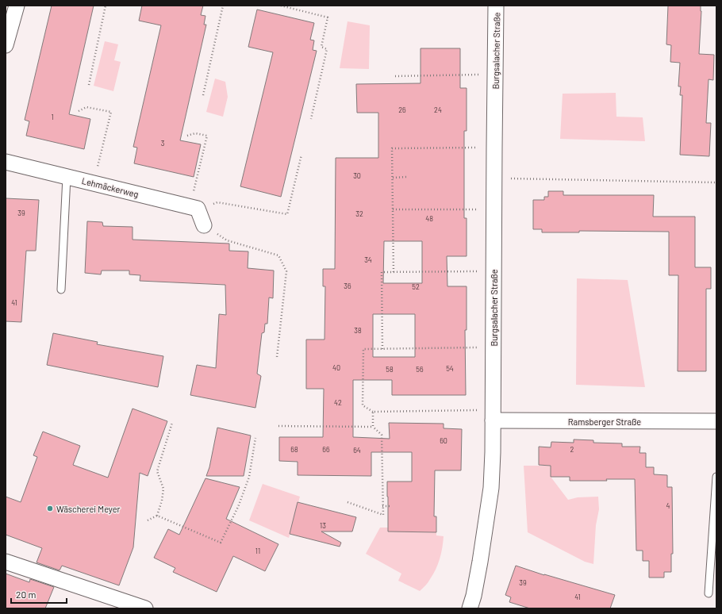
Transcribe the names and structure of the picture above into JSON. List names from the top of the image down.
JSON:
{
  "streets": {
    "street": ["Burgsalacher Straße", "Lehmäckerweg", "Ramsberger Straße"]
  },
  "crossings": [
    ["Burgsalacher Straße", "Ramsberger Straße"]
  ],
  "places": ["Wäscherei Meyer"],
  "house_numbers": [
    "26",
    "24",
    "1",
    "3",
    "30",
    "39",
    "32",
    "48",
    "34",
    "36",
    "52",
    "41",
    "38",
    "40",
    "54",
    "58",
    "56",
    "42",
    "60",
    "68",
    "66",
    "2",
    "64",
    "4",
    "13",
    "11",
    "39",
    "41"
  ],
  "scale_bar": "20 m"
}
